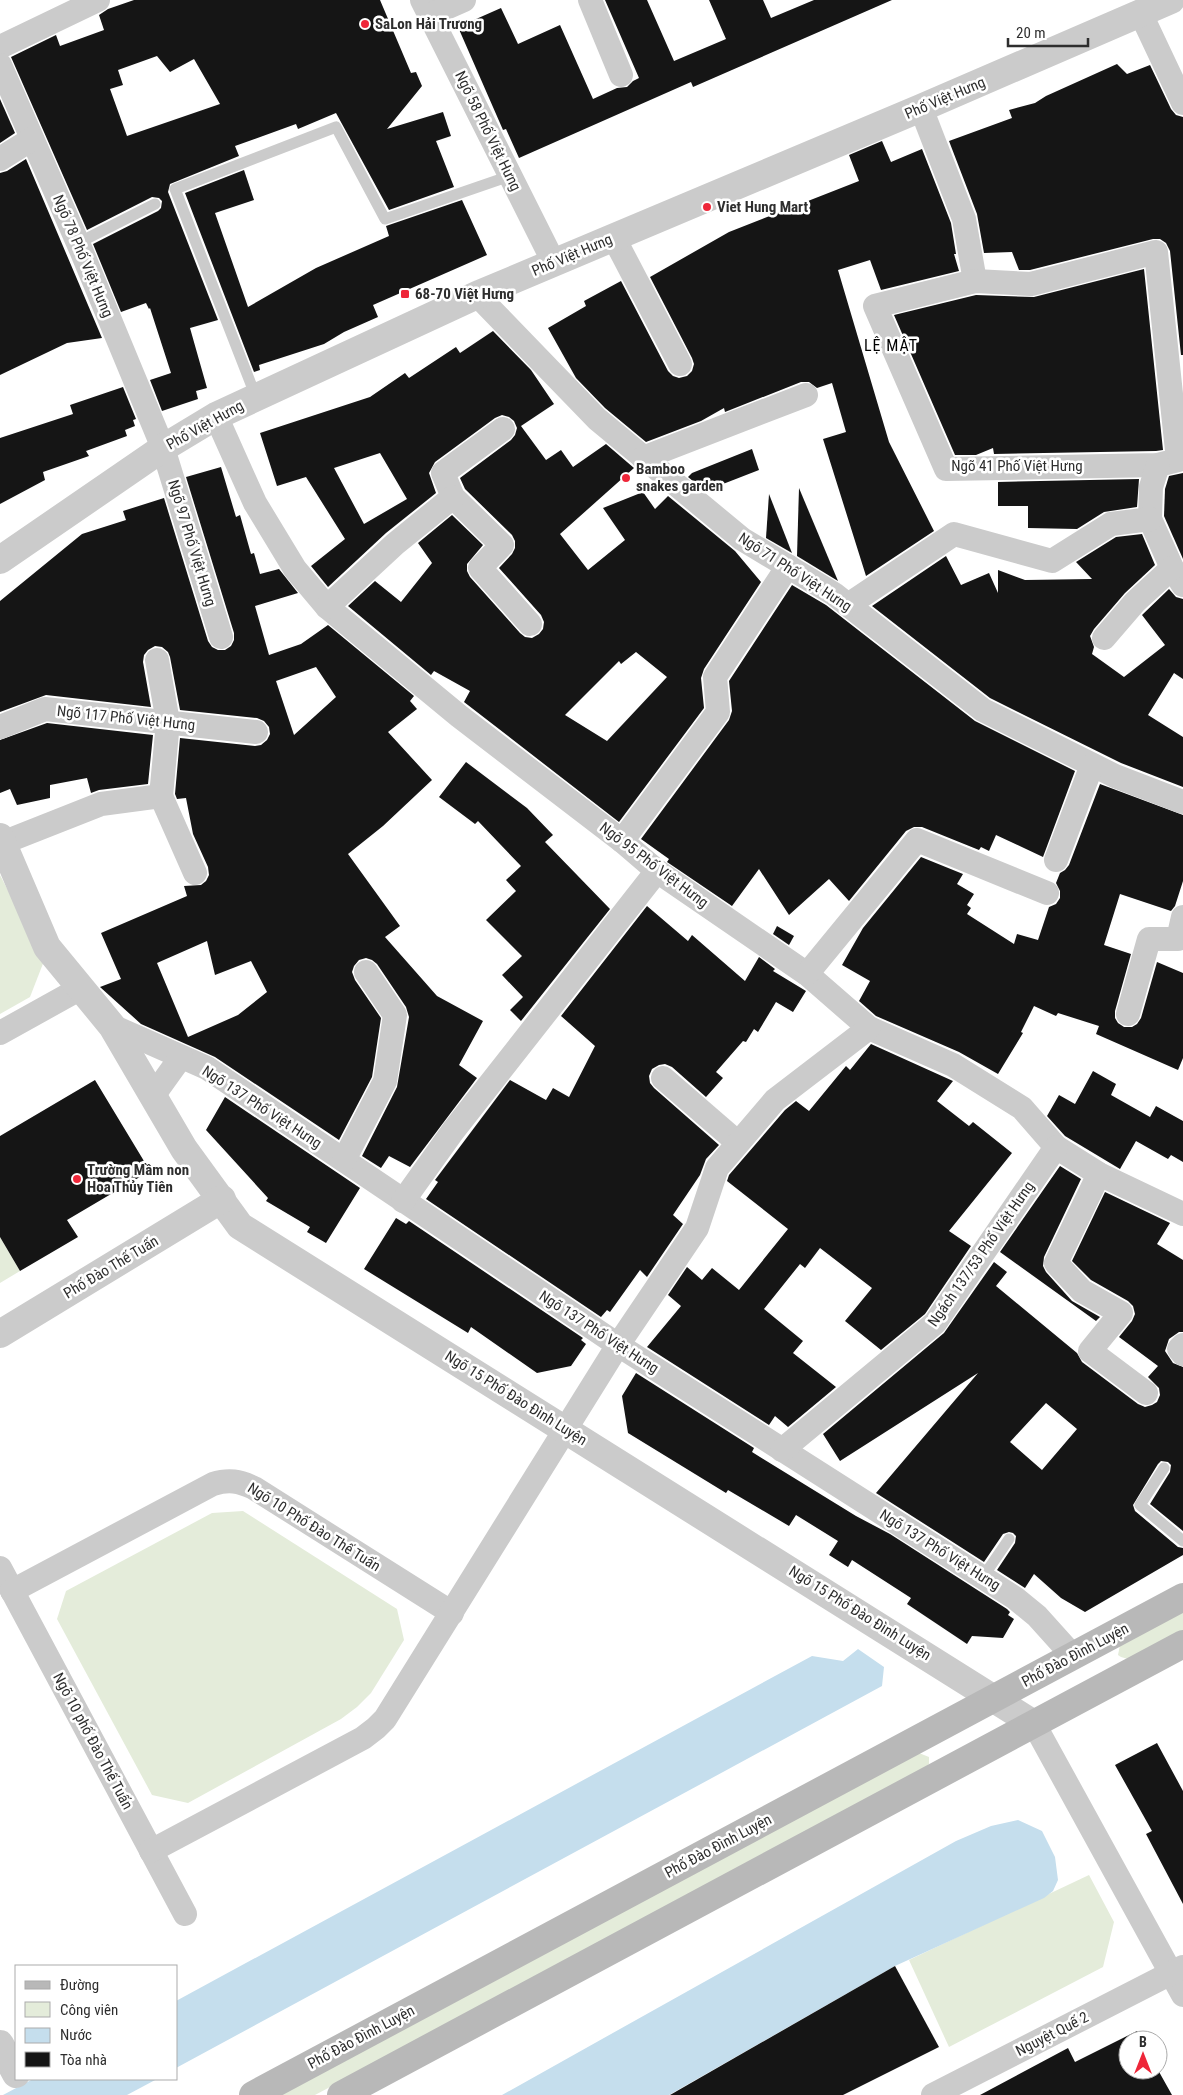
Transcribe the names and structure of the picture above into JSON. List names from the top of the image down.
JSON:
{
  "streets": {
    "main road": ["Phố Đào Đình Luyện"],
    "street": [
      "Phố Việt Hưng",
      "Ngõ 58 Phố Việt Hưng",
      "Ngõ 78 Phố Việt Hưng",
      "Ngõ 41 Phố Việt Hưng",
      "Ngõ 97 Phố Việt Hưng",
      "Ngõ 71 Phố Việt Hưng",
      "Ngõ 117 Phố Việt Hưng",
      "Ngõ 95 Phố Việt Hưng",
      "Ngõ 137 Phố Việt Hưng",
      "Ngách 137/53 Phố Việt Hưng",
      "Phố Đào Thế Tuấn",
      "Ngõ 15 Phố Đào Đình Luyện",
      "Ngõ 10 Phố Đào Thế Tuấn",
      "Ngõ 10 phố Đào Thế Tuấn",
      "Nguyệt Quế 2"
    ]
  },
  "crossings": [
    ["Phố Việt Hưng", "Ngõ 58 Phố Việt Hưng"],
    ["Phố Việt Hưng", "Ngõ 78 Phố Việt Hưng"],
    ["Phố Việt Hưng", "Ngõ 97 Phố Việt Hưng"],
    ["Phố Việt Hưng", "Ngõ 71 Phố Việt Hưng"],
    ["Phố Việt Hưng", "Ngõ 95 Phố Việt Hưng"],
    ["Ngõ 78 Phố Việt Hưng", "Ngõ 97 Phố Việt Hưng"],
    ["Ngõ 95 Phố Việt Hưng", "Ngách 137/53 Phố Việt Hưng"],
    ["Ngõ 137 Phố Việt Hưng", "Ngách 137/53 Phố Việt Hưng"],
    ["Ngõ 137 Phố Việt Hưng", "Ngõ 15 Phố Đào Đình Luyện"],
    ["Ngõ 137 Phố Việt Hưng", "Phố Đào Đình Luyện"],
    ["Phố Đào Thế Tuấn", "Ngõ 15 Phố Đào Đình Luyện"],
    ["Ngõ 15 Phố Đào Đình Luyện", "Phố Đào Đình Luyện"],
    ["Ngõ 10 Phố Đào Thế Tuấn", "Ngõ 10 phố Đào Thế Tuấn"]
  ],
  "districts": ["LỆ MẬT"],
  "places": {
    "other": [
      "SaLon Hải Trương",
      "Viet Hung Mart",
      "Bamboo snakes garden",
      "Trường Mầm non Hoa Thủy Tiên"
    ],
    "transit": ["68-70 Việt Hưng"]
  },
  "legend": [
    "Đường",
    "Công viên",
    "Nước",
    "Tòa nhà"
  ],
  "scale_bar": "20 m",
  "north": "top"
}
